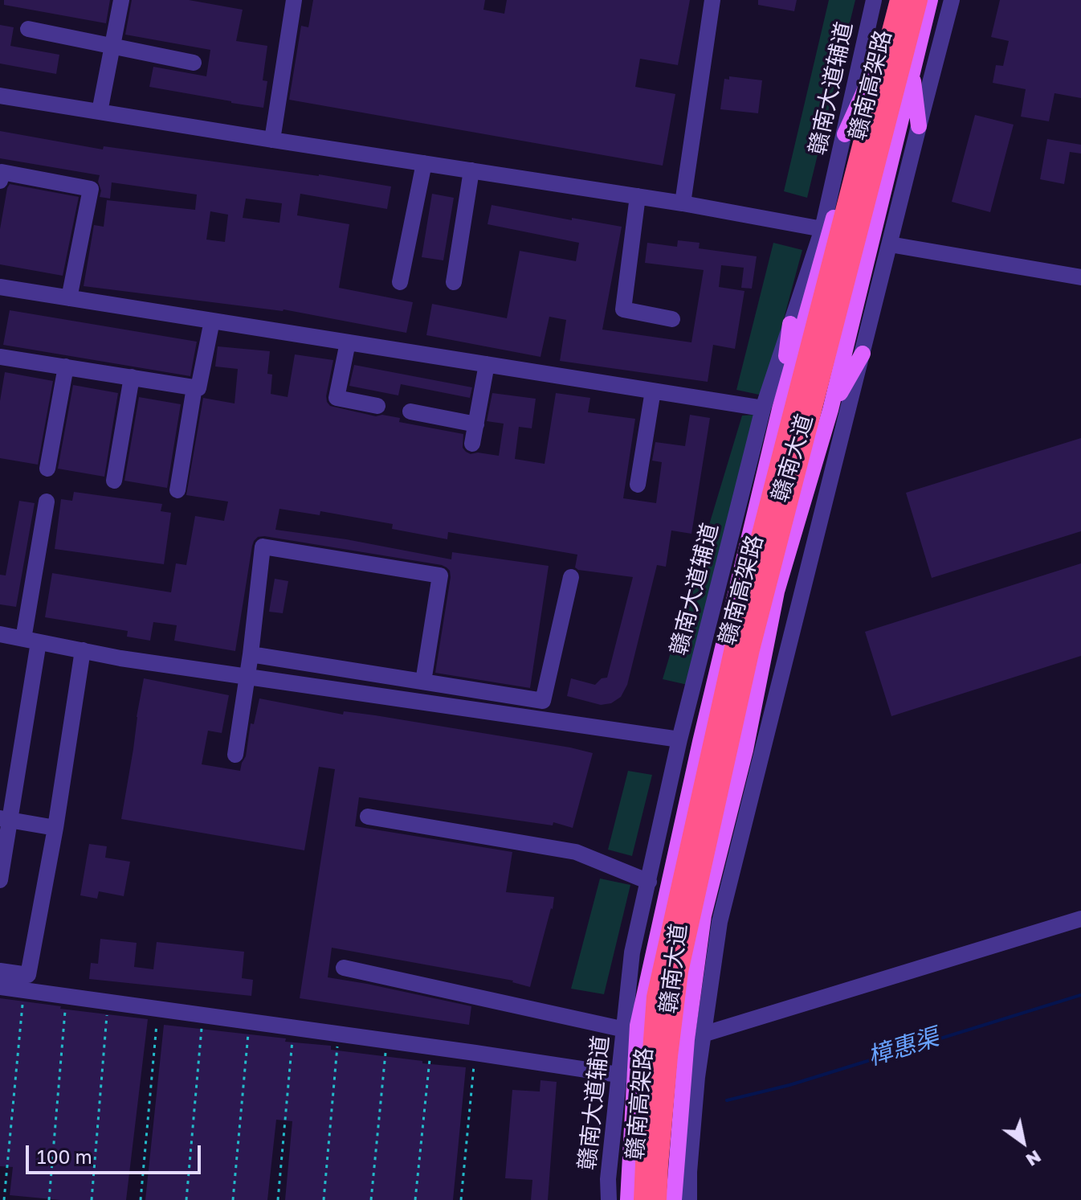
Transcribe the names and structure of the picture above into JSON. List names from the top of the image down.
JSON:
{
  "streets": {
    "highway": ["赣南高架路"],
    "main road": ["赣南大道"],
    "street": ["赣南大道辅道"]
  },
  "crossings": [
    ["赣南大道辅道", "赣南大道"]
  ],
  "water": ["樟惠渠"],
  "scale_bar": "100 m",
  "north": "bottom right"
}
